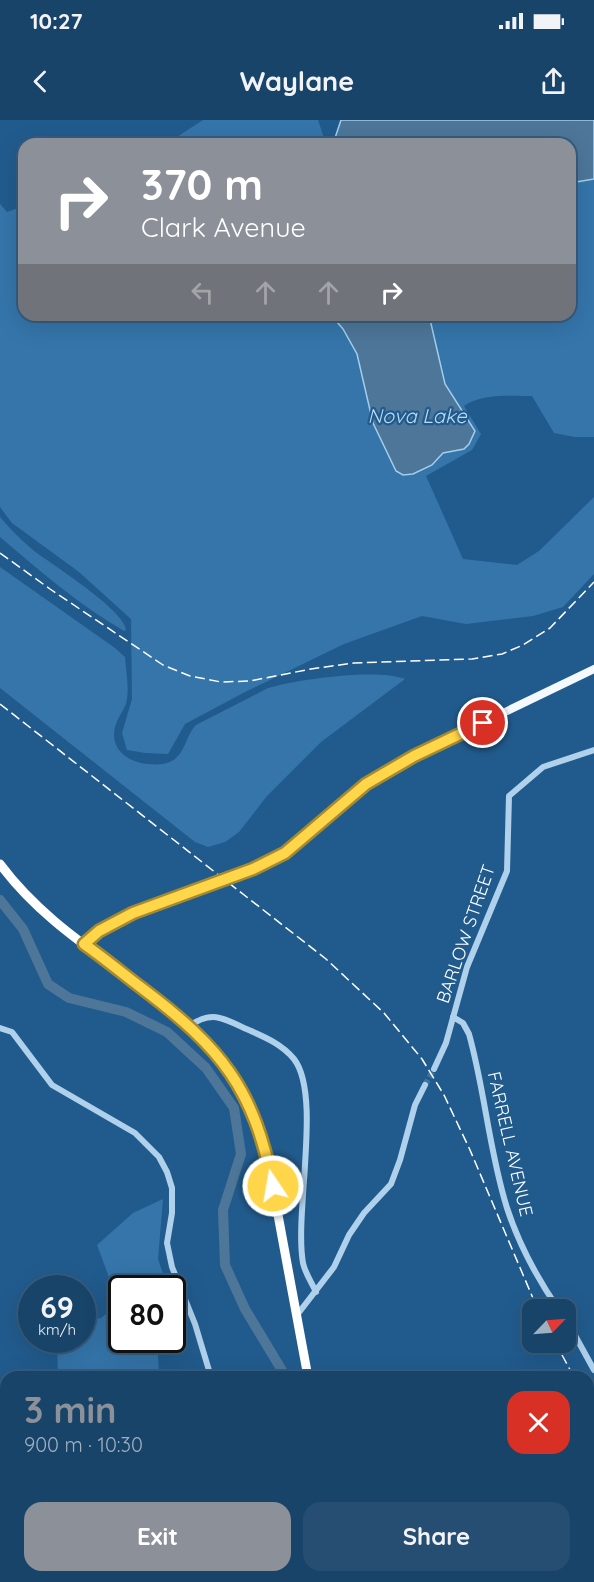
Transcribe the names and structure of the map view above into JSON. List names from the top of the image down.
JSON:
{
  "streets": {
    "street": ["BARLOW STREET", "FARRELL AVENUE"]
  },
  "crossings": [
    ["BARLOW STREET", "FARRELL AVENUE"]
  ],
  "water": ["Nova Lake"],
  "north": "top right",
  "page": {
    "status": "10:27",
    "header": "Waylane",
    "turn": ["370 m", "Clark Avenue"],
    "speed": "69 km/h",
    "limit": "80",
    "heading": ["3 min", "900 m · 10:30"],
    "buttons": ["Exit", "Share"]
  }
}
